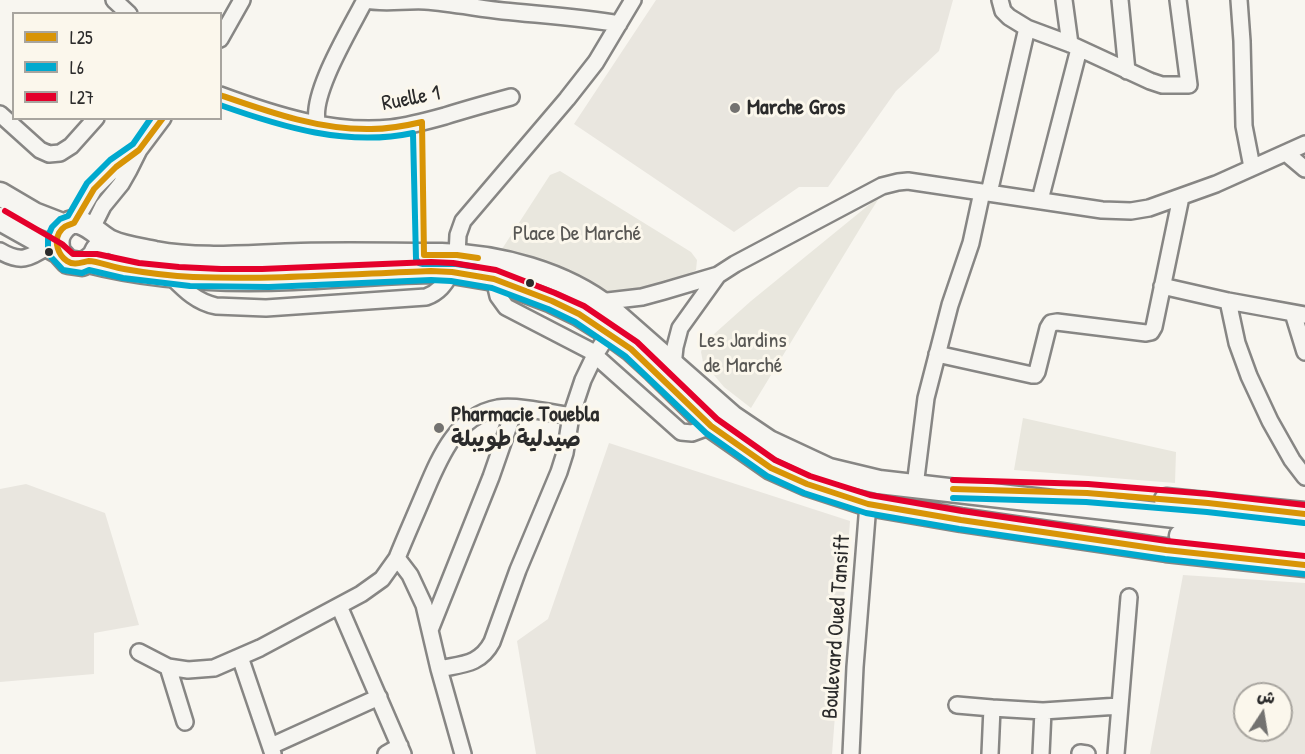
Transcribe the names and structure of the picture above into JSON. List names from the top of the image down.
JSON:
{
  "streets": {
    "street": ["Ruelle 1", "Boulevard Oued Tansift"]
  },
  "parks": ["Place De Marché", "Les Jardins de Marché"],
  "places": ["Marche Gros", "Pharmacie Touebla صيدلية طويبلة"],
  "lines": ["transit line L25", "transit line L6", "transit line L27"],
  "legend": ["L25", "L6", "L27"],
  "north": "top"
}
